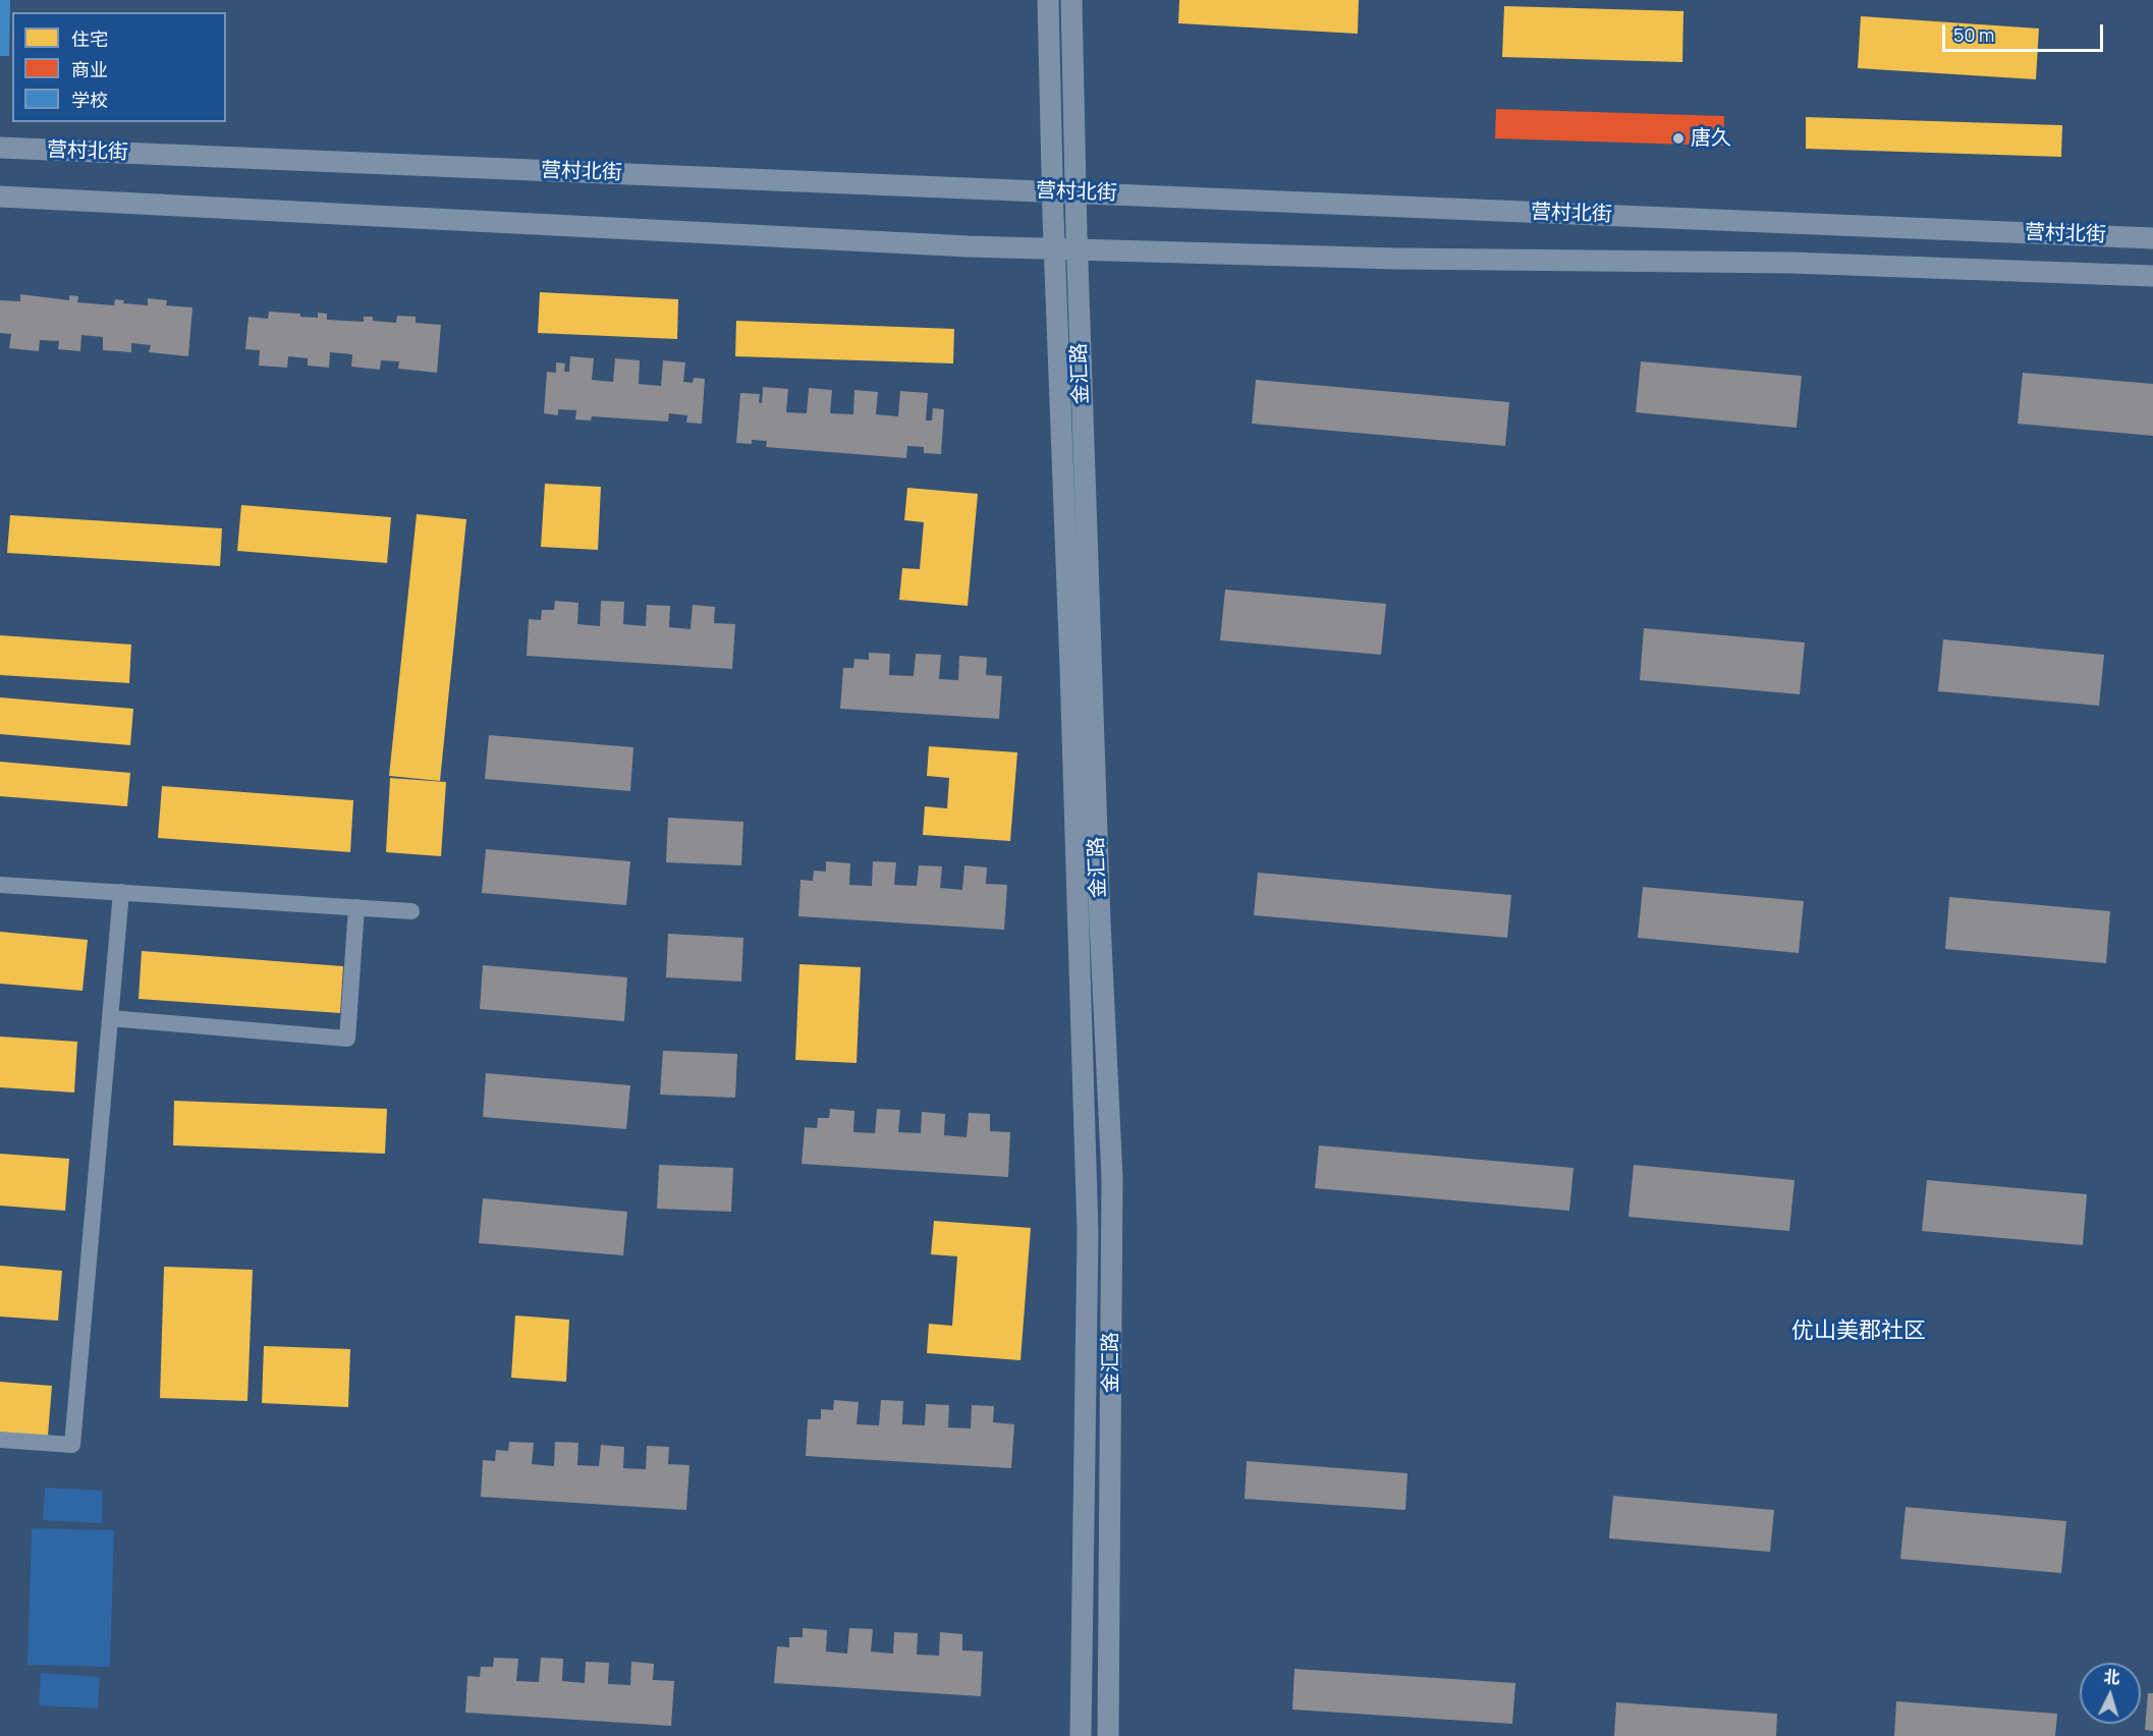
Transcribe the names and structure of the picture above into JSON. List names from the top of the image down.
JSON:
{
  "streets": {
    "street": ["营村北街", "金汇路"]
  },
  "crossings": [
    ["营村北街", "金汇路"]
  ],
  "districts": ["优山美郡社区"],
  "places": ["唐久"],
  "legend": ["住宅", "商业", "学校"],
  "scale_bar": "50 m",
  "north": "top"
}
